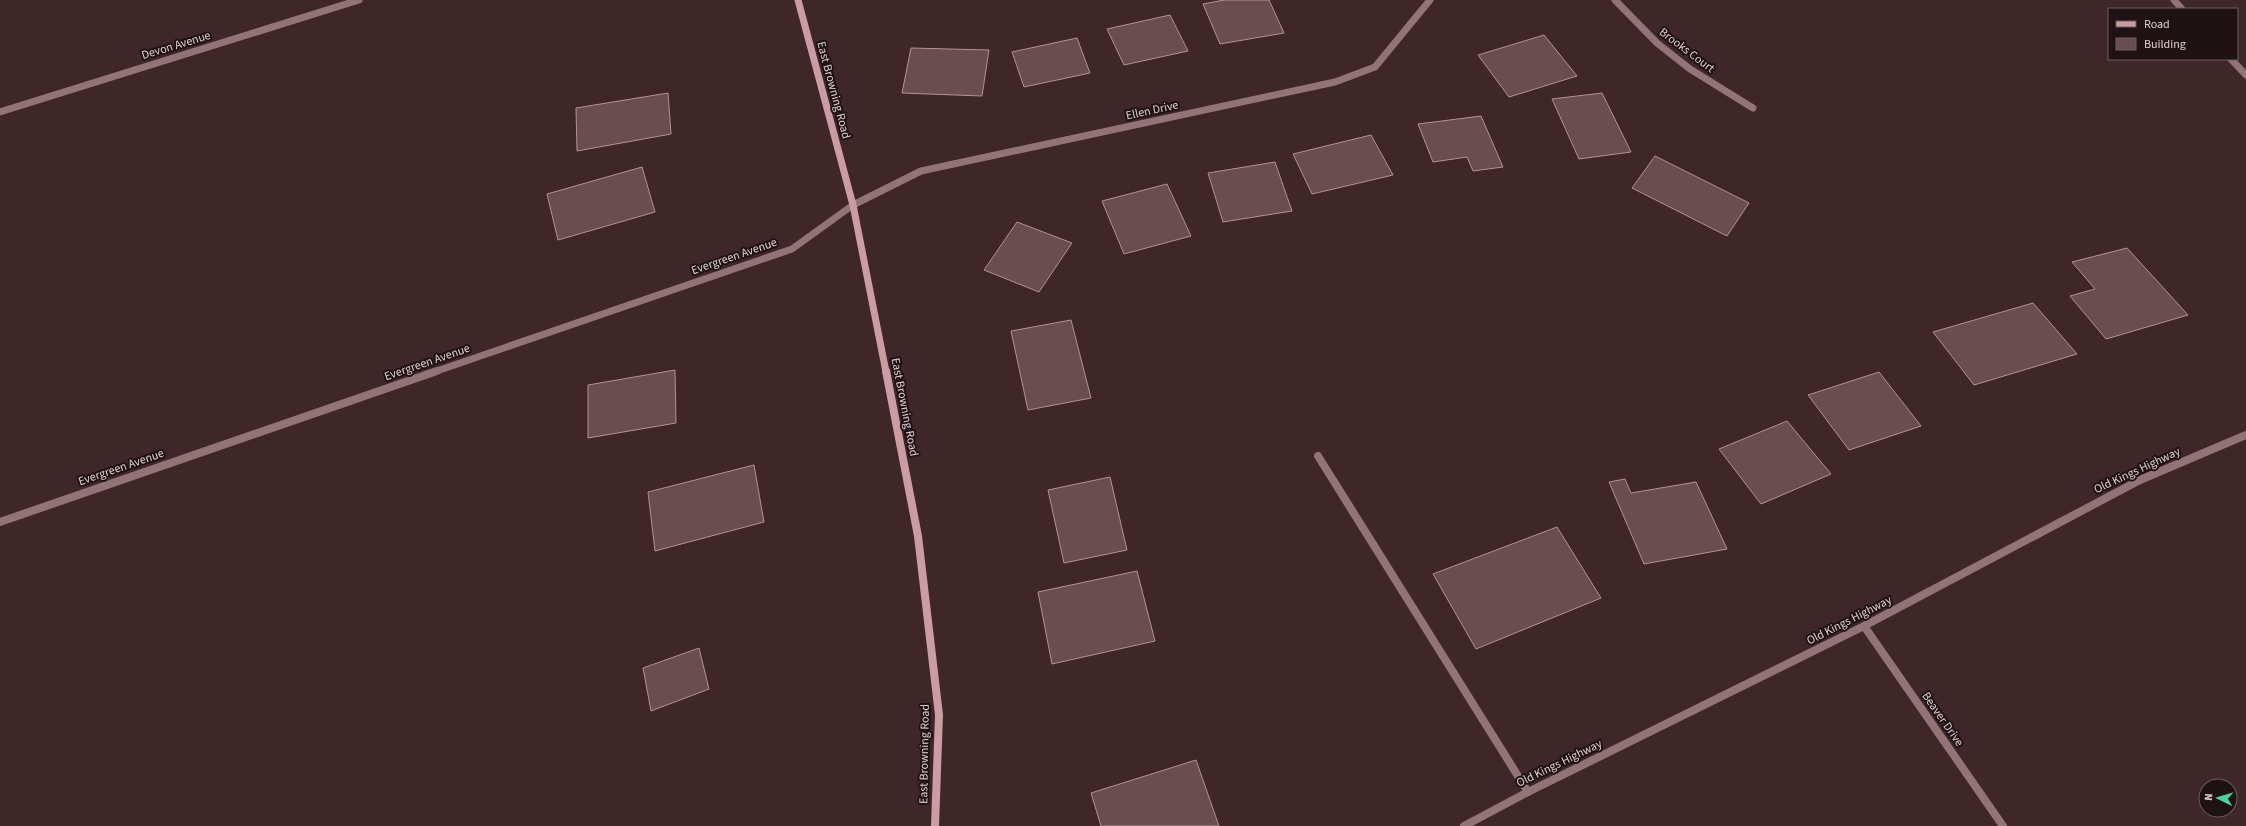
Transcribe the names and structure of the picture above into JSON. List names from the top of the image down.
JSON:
{
  "streets": {
    "main road": ["East Browning Road"],
    "street": [
      "Devon Avenue",
      "Brooks Court",
      "Ellen Drive",
      "Evergreen Avenue",
      "Old Kings Highway",
      "Beaver Drive"
    ]
  },
  "crossings": [
    ["East Browning Road", "Ellen Drive"],
    ["East Browning Road", "Evergreen Avenue"],
    ["Ellen Drive", "Evergreen Avenue"],
    ["Old Kings Highway", "Beaver Drive"]
  ],
  "legend": ["Road", "Building"],
  "north": "left"
}
